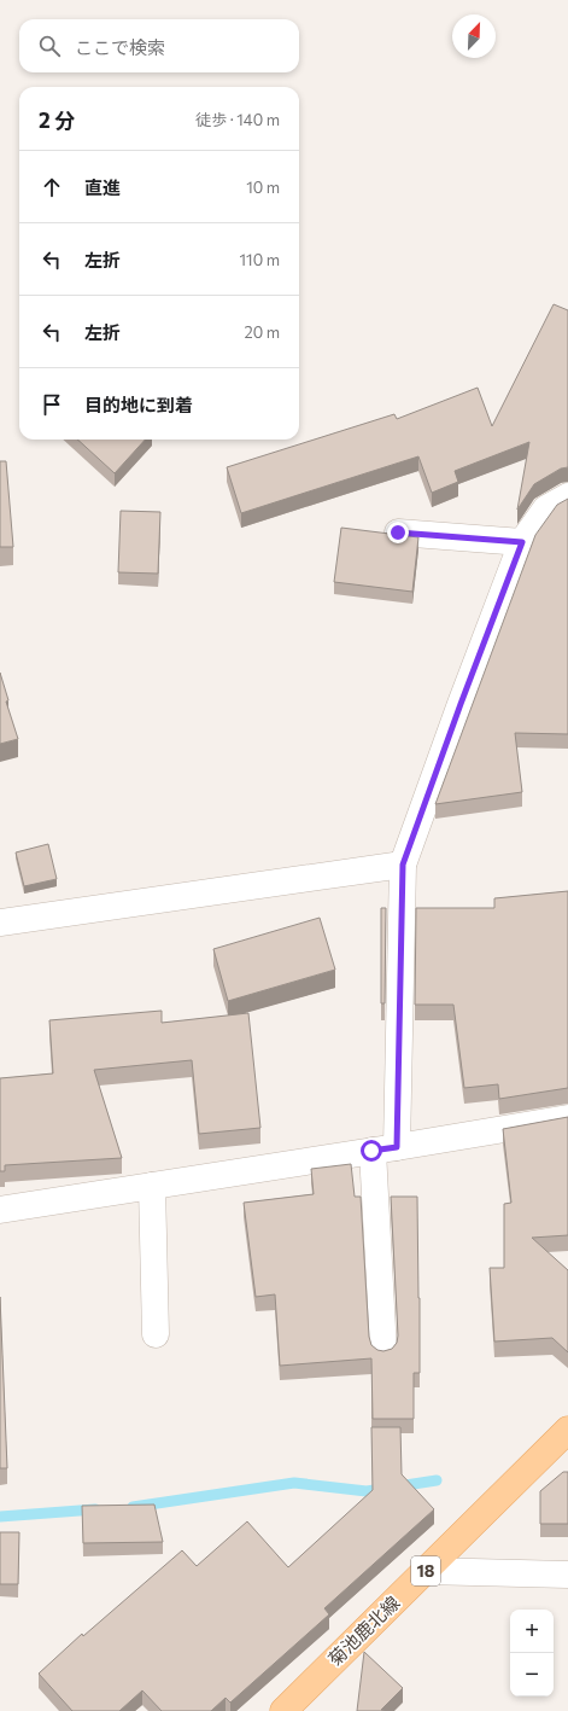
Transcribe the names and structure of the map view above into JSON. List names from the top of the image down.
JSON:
{
  "streets": {
    "main road": ["18", "菊池鹿北線"]
  },
  "north": "top right",
  "page": {
    "search": "ここで検索",
    "heading": ["2 分", "徒歩 · 140 m"],
    "list": [
      ["直進", "10 m"],
      ["左折", "110 m"],
      ["左折", "20 m"],
      "目的地に到着"
    ],
    "map_buttons": ["+", "−"]
  }
}
